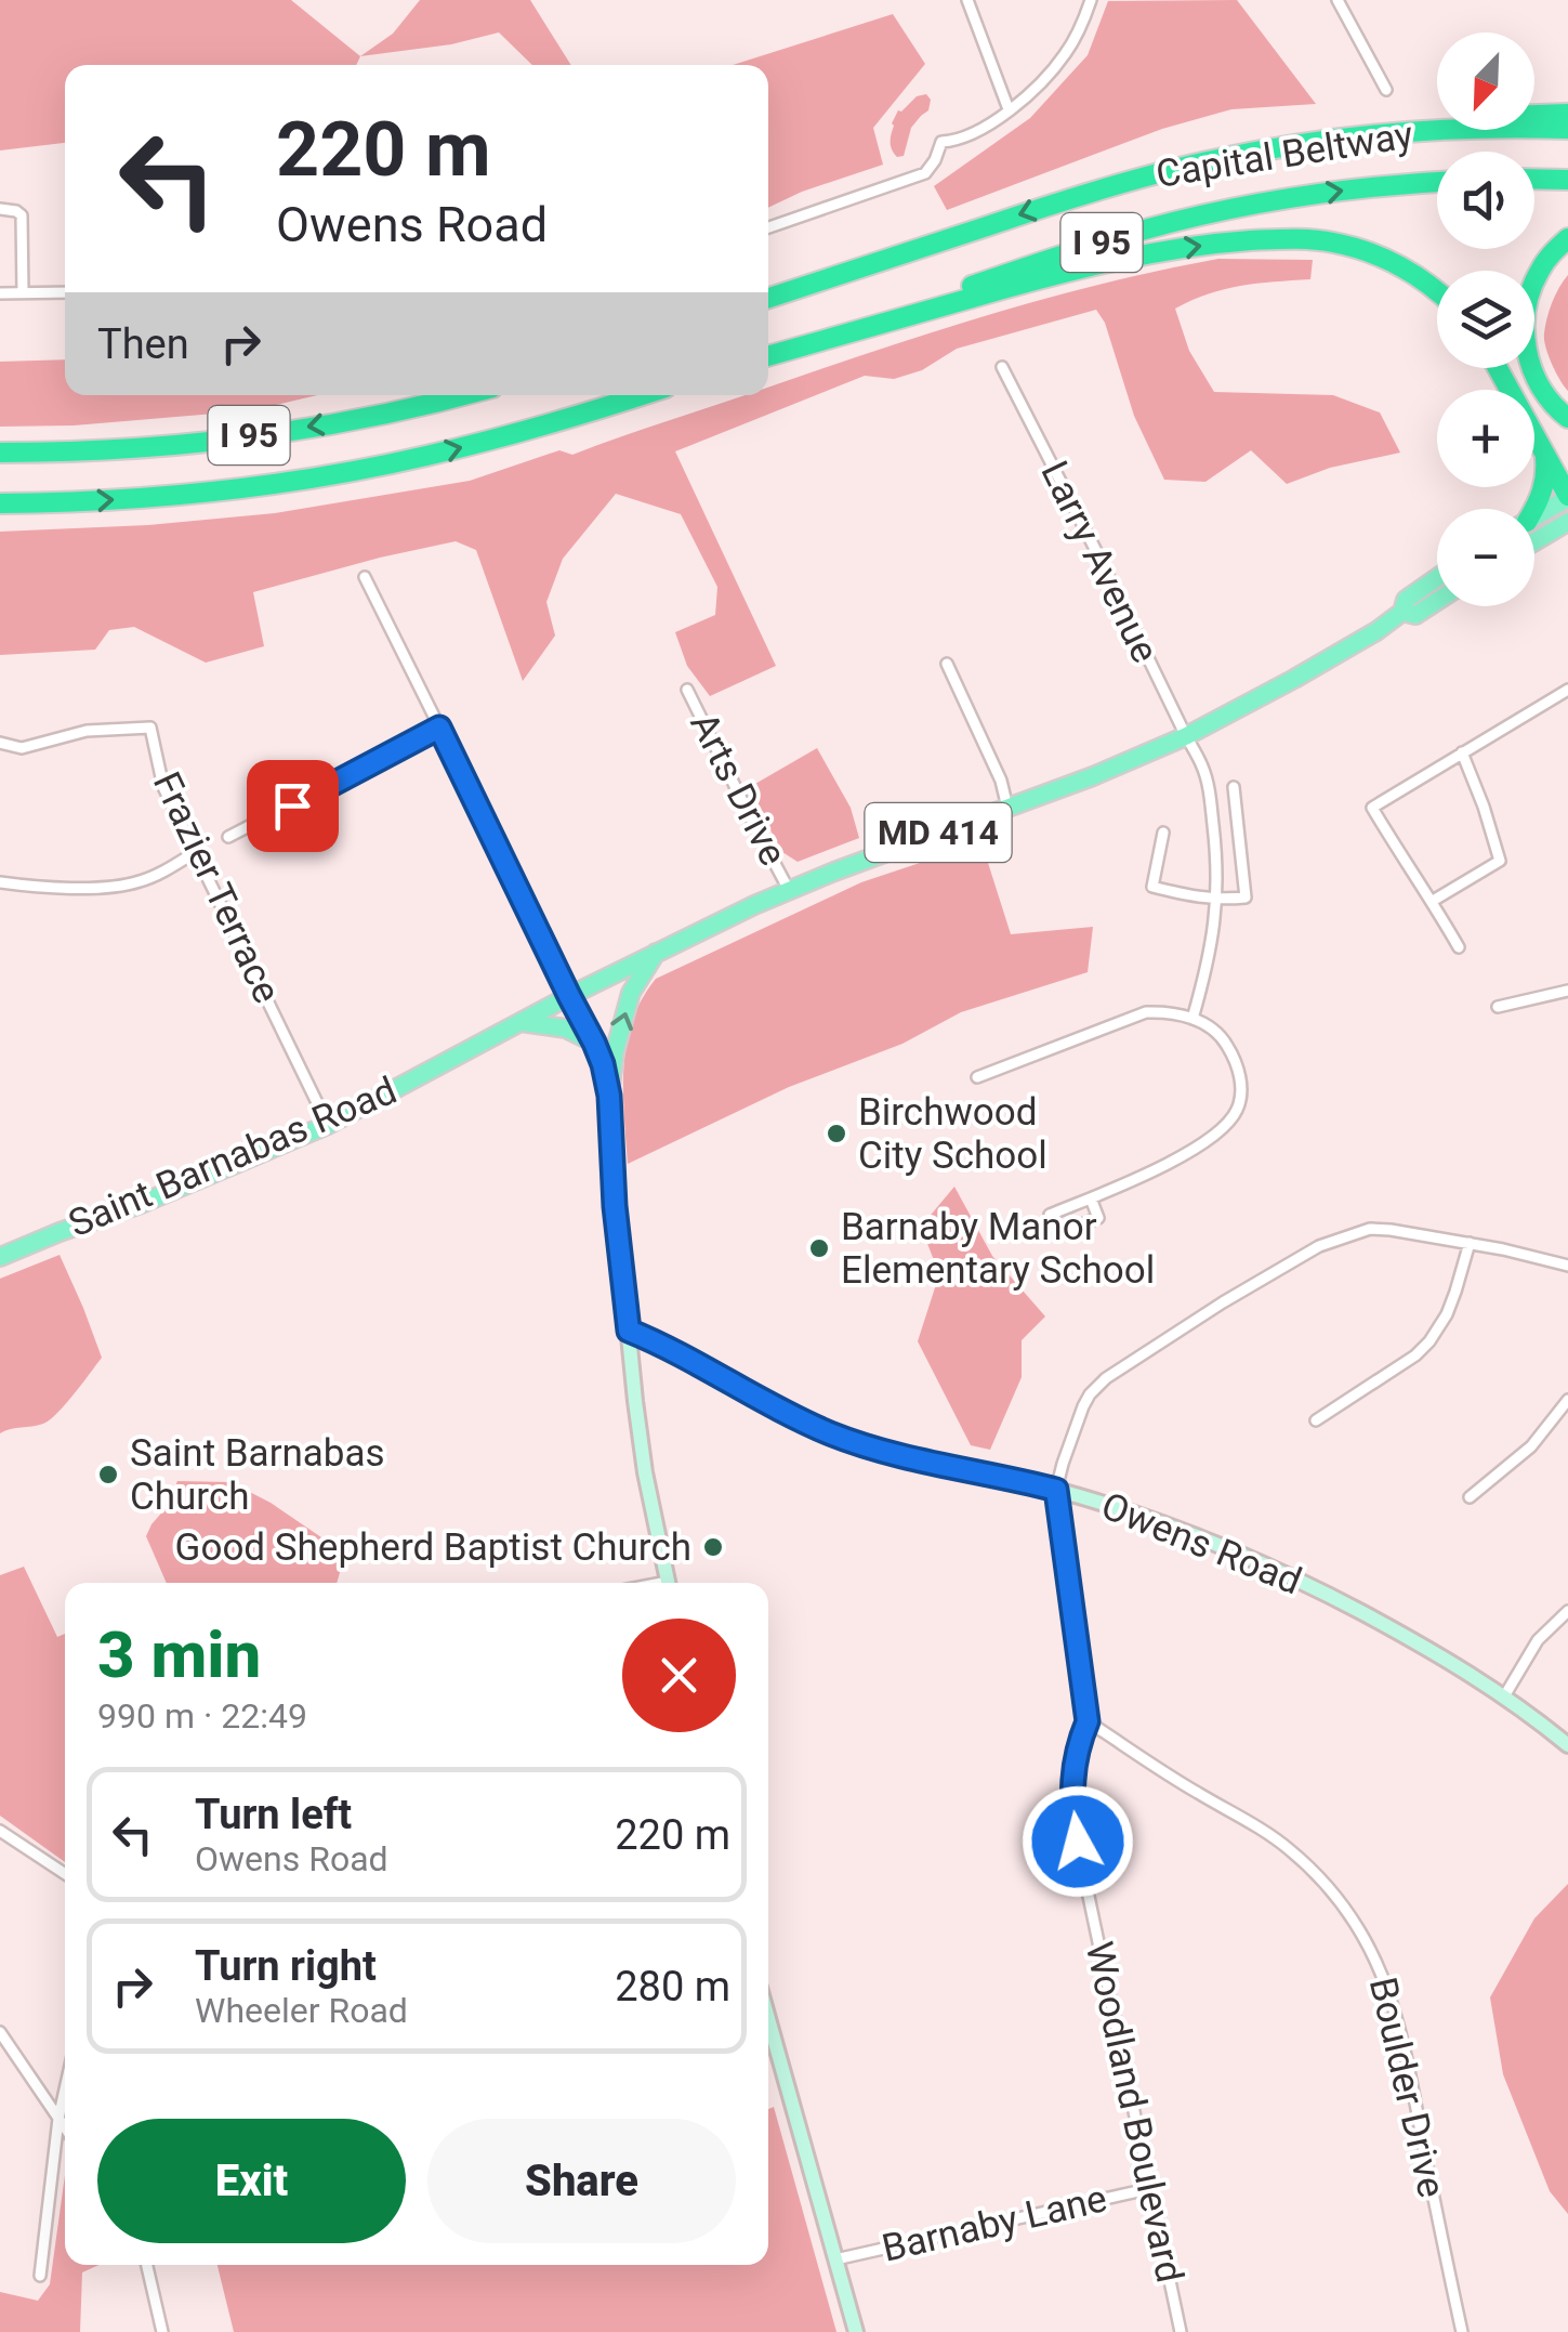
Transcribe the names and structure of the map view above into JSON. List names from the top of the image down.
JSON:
{
  "streets": {
    "highway": ["Capital Beltway", "I 95"],
    "main road": ["MD 414", "Saint Barnabas Road"],
    "street": [
      "Larry Avenue",
      "Arts Drive",
      "Frazier Terrace",
      "Owens Road",
      "Boulder Drive",
      "Woodland Boulevard",
      "Barnaby Lane"
    ]
  },
  "crossings": [
    ["Larry Avenue", "Saint Barnabas Road"],
    ["Arts Drive", "Saint Barnabas Road"],
    ["Frazier Terrace", "Saint Barnabas Road"],
    ["Owens Road", "Woodland Boulevard"],
    ["Boulder Drive", "Woodland Boulevard"],
    ["Woodland Boulevard", "Barnaby Lane"]
  ],
  "places": [
    "Birchwood City School",
    "Barnaby Manor Elementary School",
    "Saint Barnabas Church",
    "Good Shepherd Baptist Church"
  ],
  "north": "bottom left",
  "page": {
    "map_buttons": ["+", "−"],
    "turn": ["220 m", "Owens Road"],
    "then": "Then",
    "heading": ["3 min", "990 m · 22:49"],
    "list": [
      {
        "name": "Turn left",
        "note": "Owens Road",
        "value": "220 m"
      },
      {
        "name": "Turn right",
        "note": "Wheeler Road",
        "value": "280 m"
      }
    ],
    "buttons": ["Exit", "Share"]
  }
}
